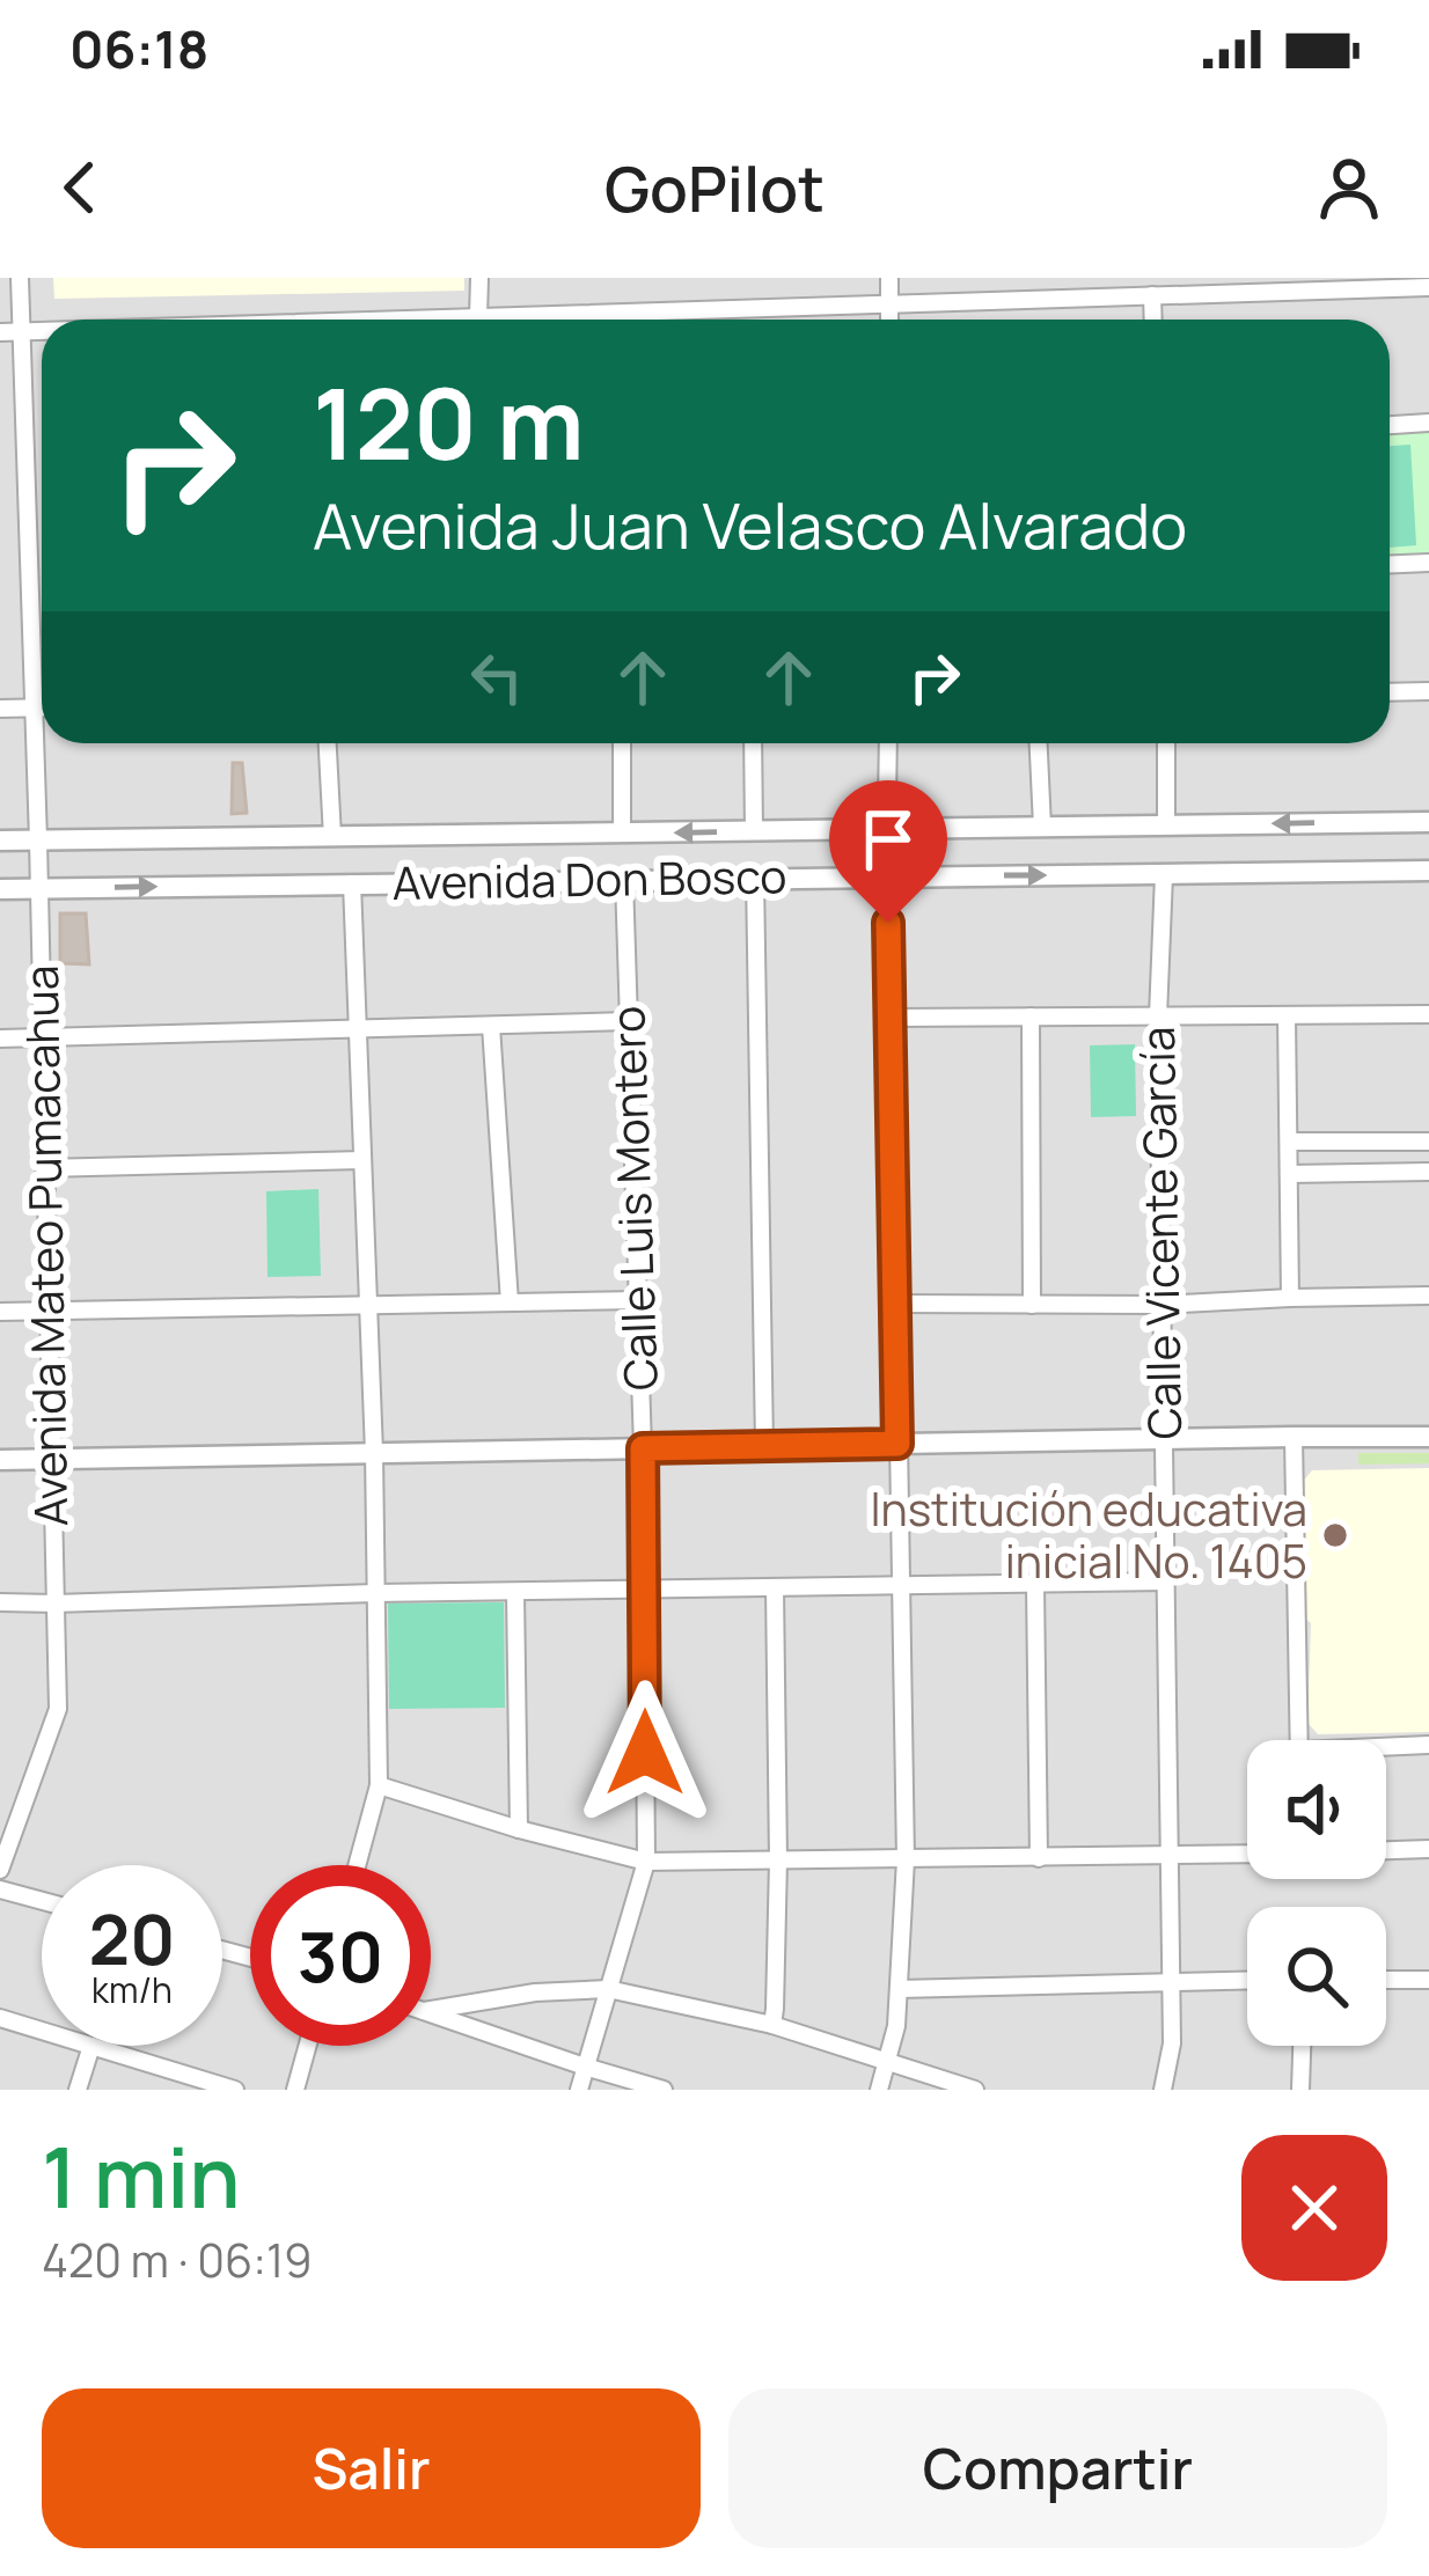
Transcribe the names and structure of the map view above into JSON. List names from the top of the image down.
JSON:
{
  "streets": {
    "street": [
      "Avenida Don Bosco",
      "Calle Luis Montero",
      "Calle Vicente García",
      "Avenida Mateo Pumacahua"
    ]
  },
  "crossings": [
    ["Avenida Don Bosco", "Calle Luis Montero"],
    ["Avenida Don Bosco", "Calle Vicente García"],
    ["Avenida Don Bosco", "Avenida Mateo Pumacahua"]
  ],
  "places": ["Institución educativa inicial No. 1405"],
  "page": {
    "status": "06:18",
    "header": "GoPilot",
    "turn": ["120 m", "Avenida Juan Velasco Alvarado"],
    "speed": "20 km/h",
    "limit": "30",
    "heading": ["1 min", "420 m · 06:19"],
    "buttons": ["Salir", "Compartir"]
  }
}
